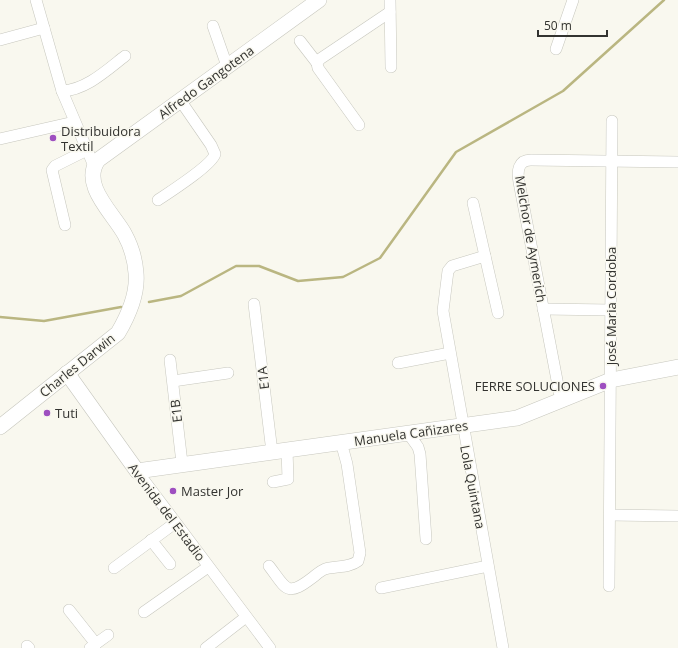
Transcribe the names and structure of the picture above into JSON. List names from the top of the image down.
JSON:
{
  "streets": {
    "street": [
      "Alfredo Gangotena",
      "Melchor de Aymerich",
      "José Maria Cordoba",
      "Charles Darwin",
      "E1A",
      "E1B",
      "Manuela Cañizares",
      "Lola Quintana",
      "Avenida del Estadio"
    ]
  },
  "crossings": [
    ["Alfredo Gangotena", "Charles Darwin"],
    ["Melchor de Aymerich", "José Maria Cordoba"],
    ["Melchor de Aymerich", "Manuela Cañizares"],
    ["José Maria Cordoba", "Manuela Cañizares"],
    ["Charles Darwin", "Avenida del Estadio"],
    ["E1A", "Manuela Cañizares"],
    ["E1B", "Manuela Cañizares"],
    ["Manuela Cañizares", "Lola Quintana"],
    ["Manuela Cañizares", "Avenida del Estadio"]
  ],
  "places": [
    "Distribuidora Textil",
    "FERRE SOLUCIONES",
    "Tuti",
    "Master Jor"
  ],
  "scale_bar": "50 m"
}
